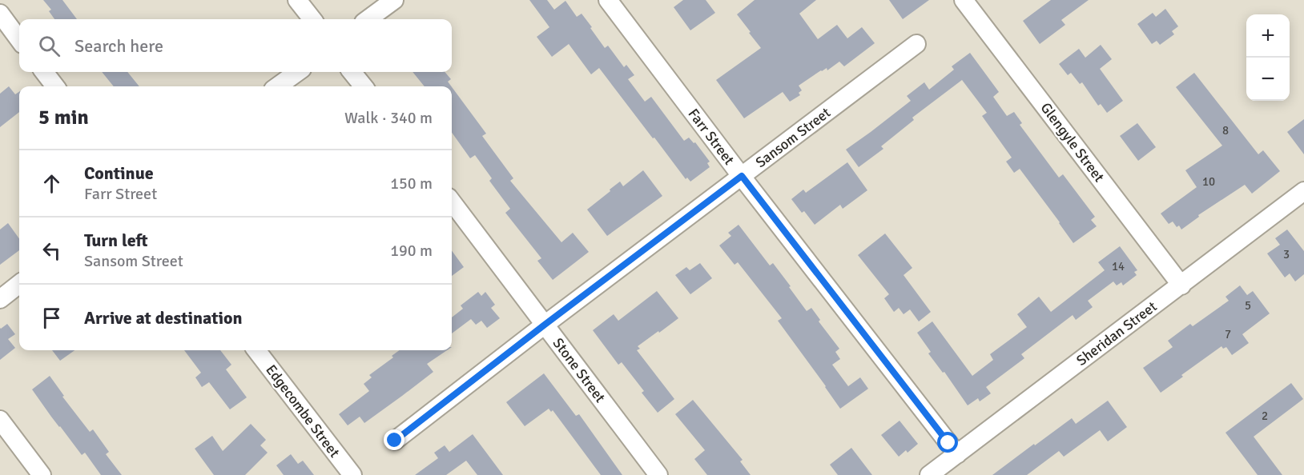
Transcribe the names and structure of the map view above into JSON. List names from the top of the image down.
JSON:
{
  "streets": {
    "street": [
      "Farr Street",
      "Sansom Street",
      "Glengyle Street",
      "Sheridan Street",
      "Stone Street",
      "Edgecombe Street"
    ]
  },
  "crossings": [
    ["Farr Street", "Sansom Street"],
    ["Farr Street", "Sheridan Street"],
    ["Sansom Street", "Stone Street"],
    ["Glengyle Street", "Sheridan Street"]
  ],
  "house_numbers": [
    "8",
    "10",
    "3",
    "14",
    "5",
    "7",
    "2"
  ],
  "page": {
    "map_buttons": ["+", "−"],
    "search": "Search here",
    "heading": ["5 min", "Walk · 340 m"],
    "list": [
      ["Continue", "Farr Street", "150 m"],
      ["Turn left", "Sansom Street", "190 m"],
      "Arrive at destination"
    ]
  }
}
